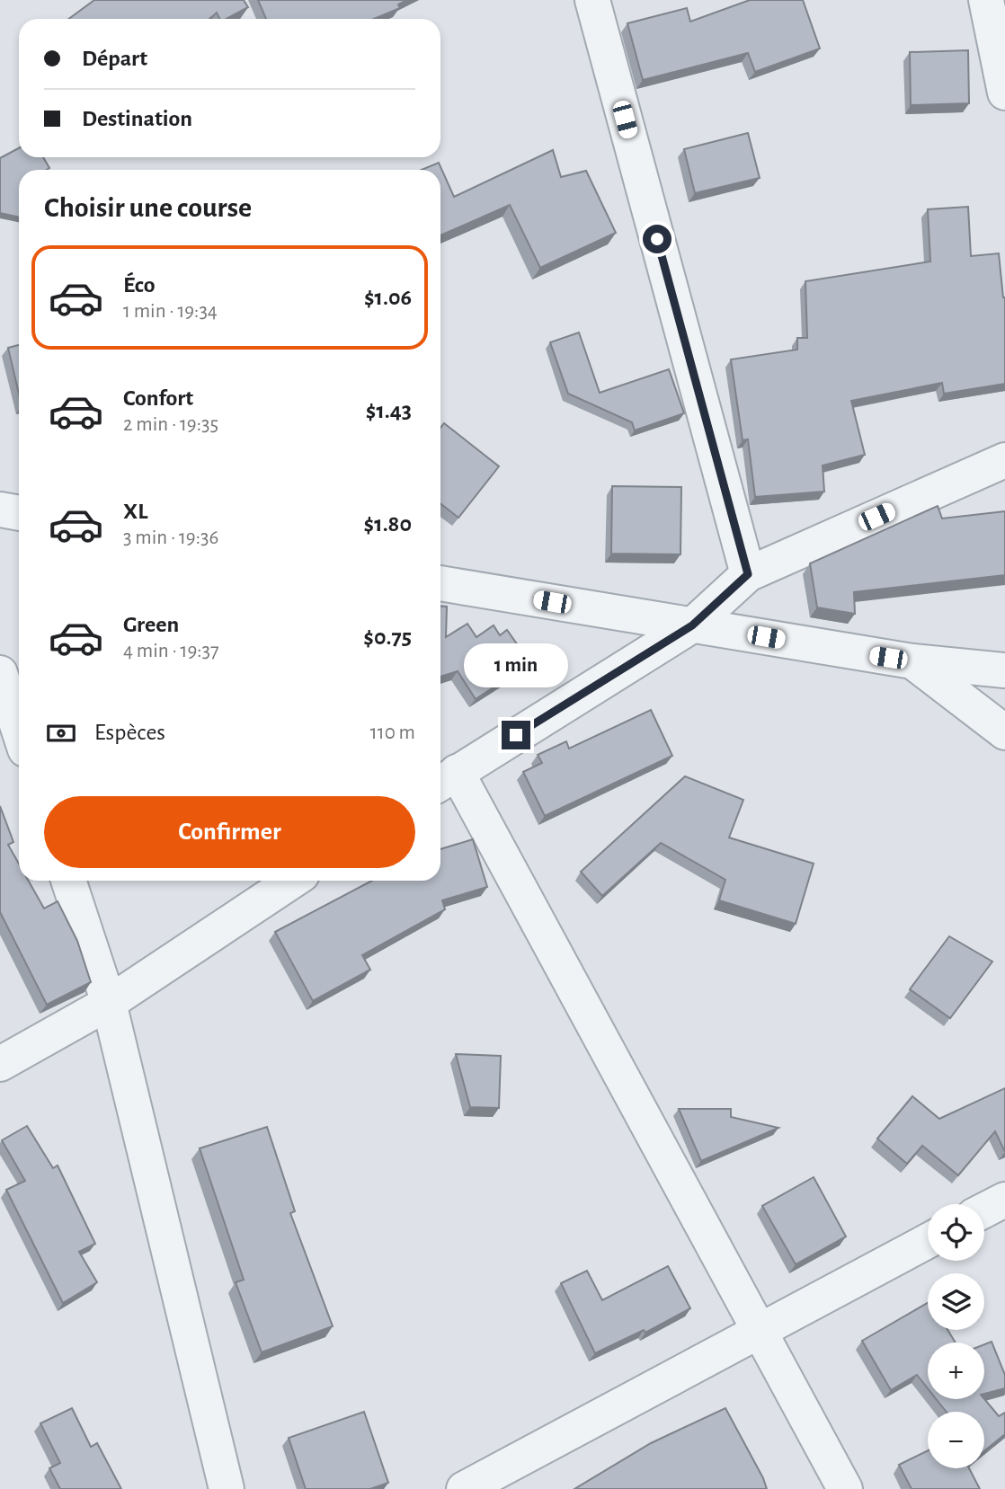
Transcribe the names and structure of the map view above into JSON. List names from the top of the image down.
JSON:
{
  "page": {
    "banner": ["Départ", "Destination"],
    "heading": "Choisir une course",
    "list": [
      {
        "name": "Éco",
        "note": "1 min · 19:34",
        "value": "$1.06"
      },
      {
        "name": "Confort",
        "note": "2 min · 19:35",
        "value": "$1.43"
      },
      {
        "name": "XL",
        "note": "3 min · 19:36",
        "value": "$1.80"
      },
      {
        "name": "Green",
        "note": "4 min · 19:37",
        "value": "$0.75"
      }
    ],
    "bubble": "1 min",
    "pay": ["Espèces", "110 m"],
    "buttons": "Confirmer",
    "map_buttons": ["+", "−"]
  }
}
